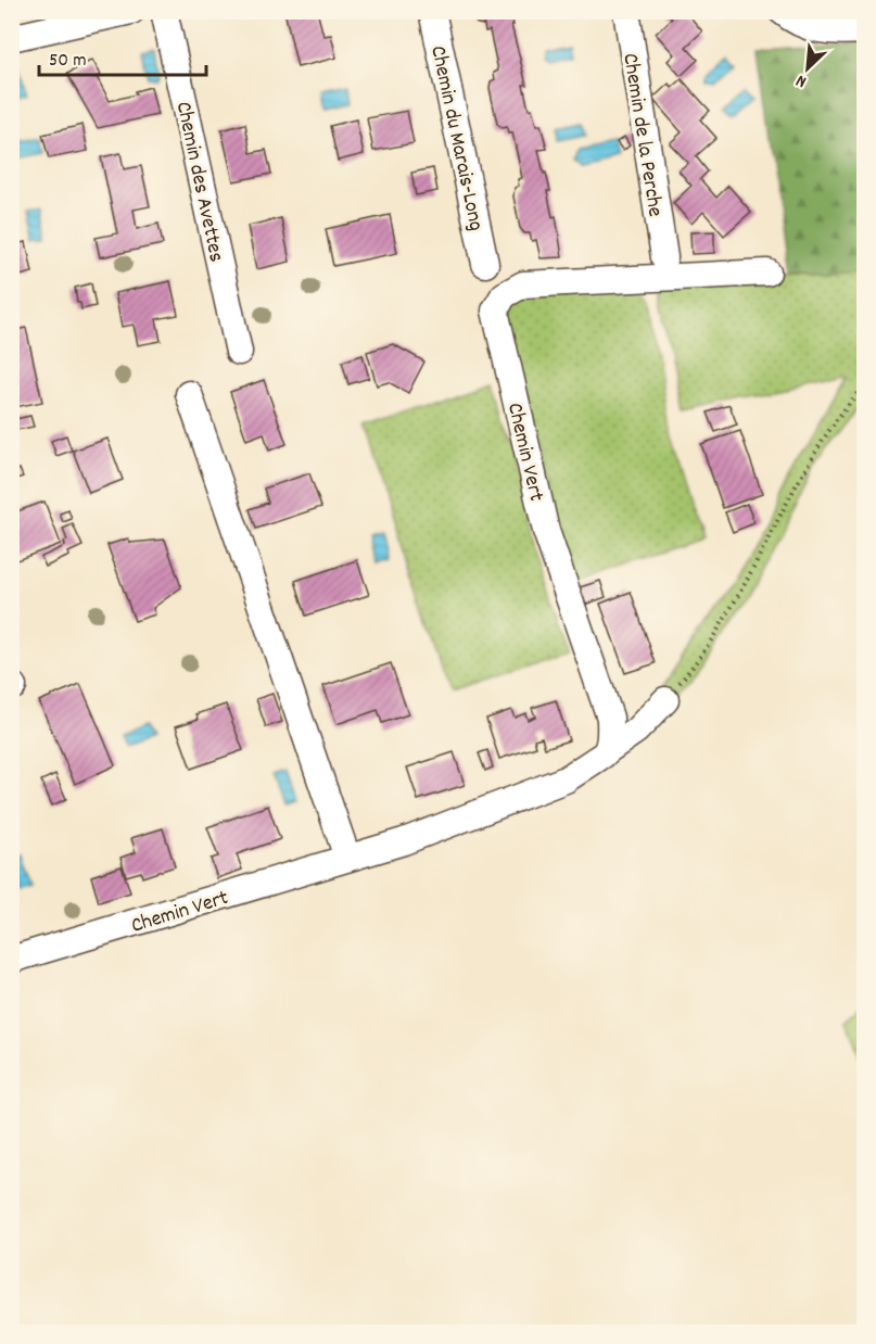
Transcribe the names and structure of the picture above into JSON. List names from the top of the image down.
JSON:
{
  "streets": {
    "street": [
      "Chemin de la Perche",
      "Chemin du Marais-Long",
      "Chemin des Avettes",
      "Chemin Vert"
    ]
  },
  "scale_bar": "50 m",
  "north": "bottom left"
}
